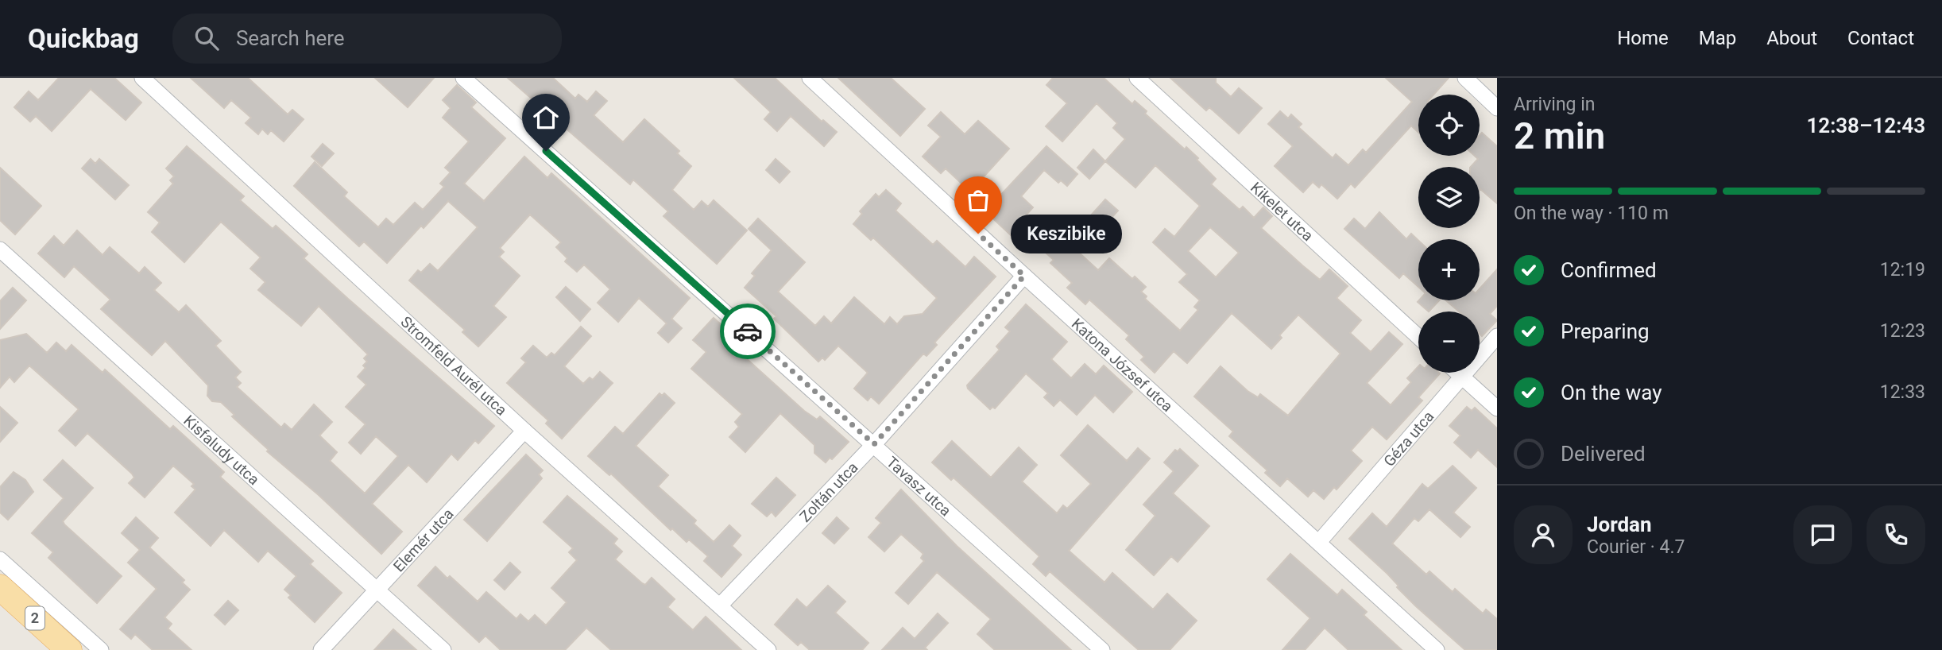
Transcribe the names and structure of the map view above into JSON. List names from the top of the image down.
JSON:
{
  "streets": {
    "main road": ["2"],
    "street": [
      "Kikelet utca",
      "Katona József utca",
      "Stromfeld Aurél utca",
      "Géza utca",
      "Kisfaludy utca",
      "Tavasz utca",
      "Zoltán utca",
      "Elemér utca"
    ]
  },
  "crossings": [
    ["Katona József utca", "Géza utca"],
    ["Katona József utca", "Zoltán utca"],
    ["Stromfeld Aurél utca", "Zoltán utca"],
    ["Stromfeld Aurél utca", "Elemér utca"],
    ["Kisfaludy utca", "Elemér utca"],
    ["Tavasz utca", "Zoltán utca"]
  ],
  "places": ["Keszibike"],
  "page": {
    "header": "Quickbag",
    "search": "Search here",
    "nav": [
      "Home",
      "Map",
      "About",
      "Contact"
    ],
    "heading": ["2 min", "Arriving in", "12:38–12:43"],
    "panel": ["Jordan", "Courier · 4.7"],
    "map_buttons": ["+", "−"],
    "bar": "On the way · 110 m",
    "bubble": "Keszibike",
    "list": [
      ["Confirmed", "12:19"],
      ["Preparing", "12:23"],
      ["On the way", "12:33"],
      "Delivered"
    ]
  }
}
